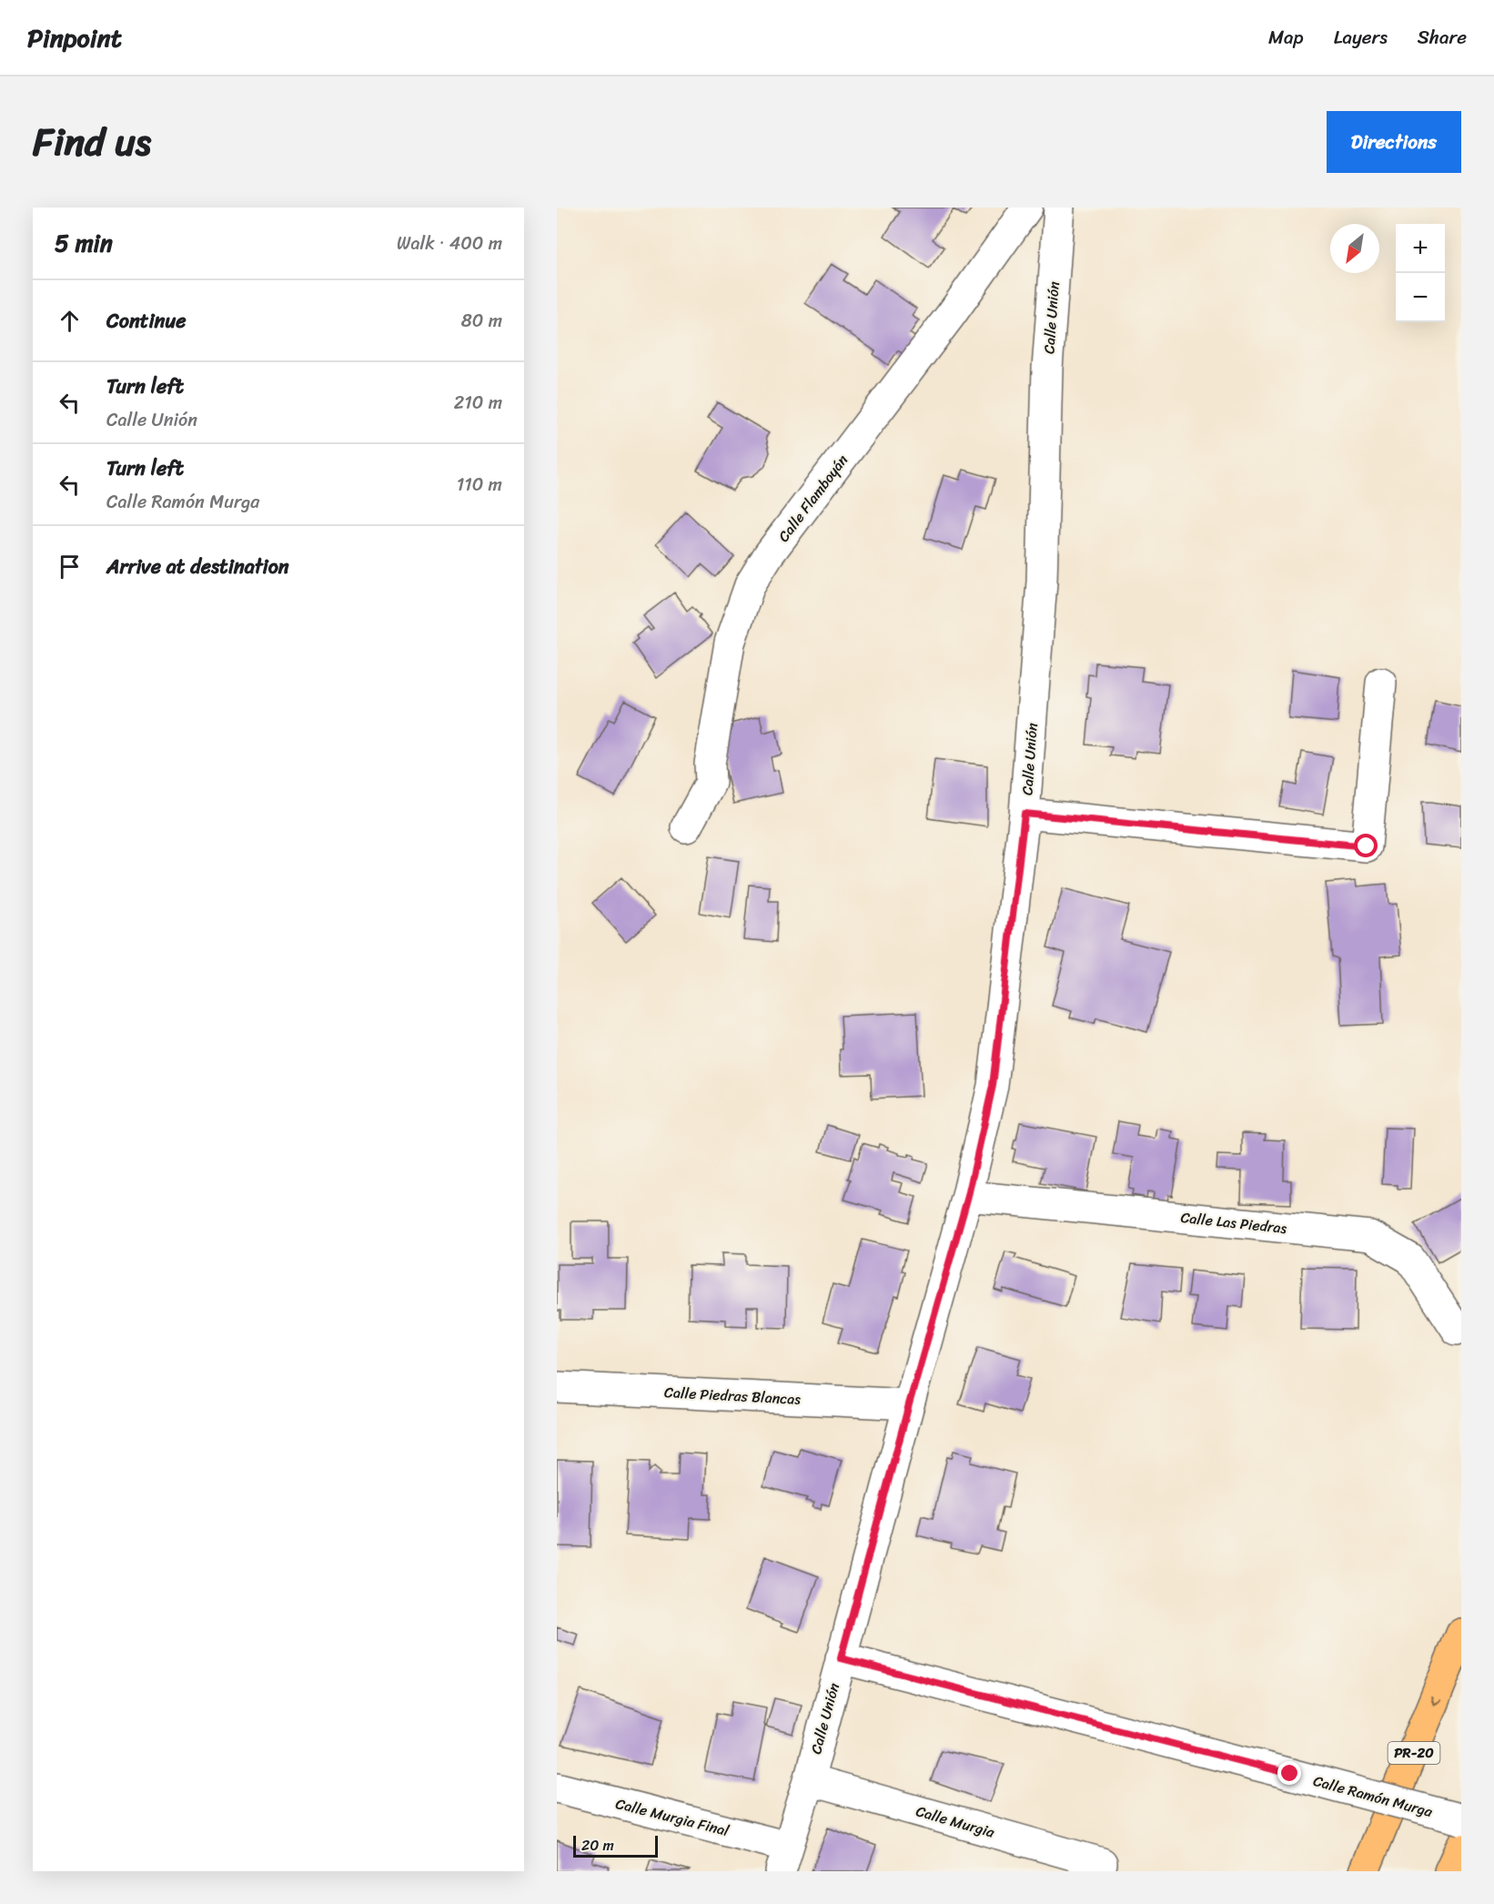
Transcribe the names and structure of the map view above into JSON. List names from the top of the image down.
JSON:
{
  "streets": {
    "highway": ["PR-20"],
    "street": [
      "Calle Unión",
      "Calle Flamboyán",
      "Calle Las Piedras",
      "Calle Piedras Blancas",
      "Calle Ramón Murga",
      "Calle Murgia Final",
      "Calle Murgia"
    ]
  },
  "crossings": [
    ["Calle Unión", "Calle Las Piedras"],
    ["Calle Unión", "Calle Piedras Blancas"],
    ["Calle Unión", "Calle Ramón Murga"],
    ["Calle Unión", "Calle Murgia Final"],
    ["Calle Unión", "Calle Murgia"]
  ],
  "scale_bar": "20 m",
  "north": "bottom left",
  "page": {
    "header": "Pinpoint",
    "nav": ["Map", "Layers", "Share"],
    "title": "Find us",
    "buttons": "Directions",
    "heading": ["5 min", "Walk · 400 m"],
    "map_buttons": ["+", "−"],
    "list": [
      ["Continue", "80 m"],
      ["Turn left", "Calle Unión", "210 m"],
      ["Turn left", "Calle Ramón Murga", "110 m"],
      "Arrive at destination"
    ],
    "scale": "20 m"
  }
}
